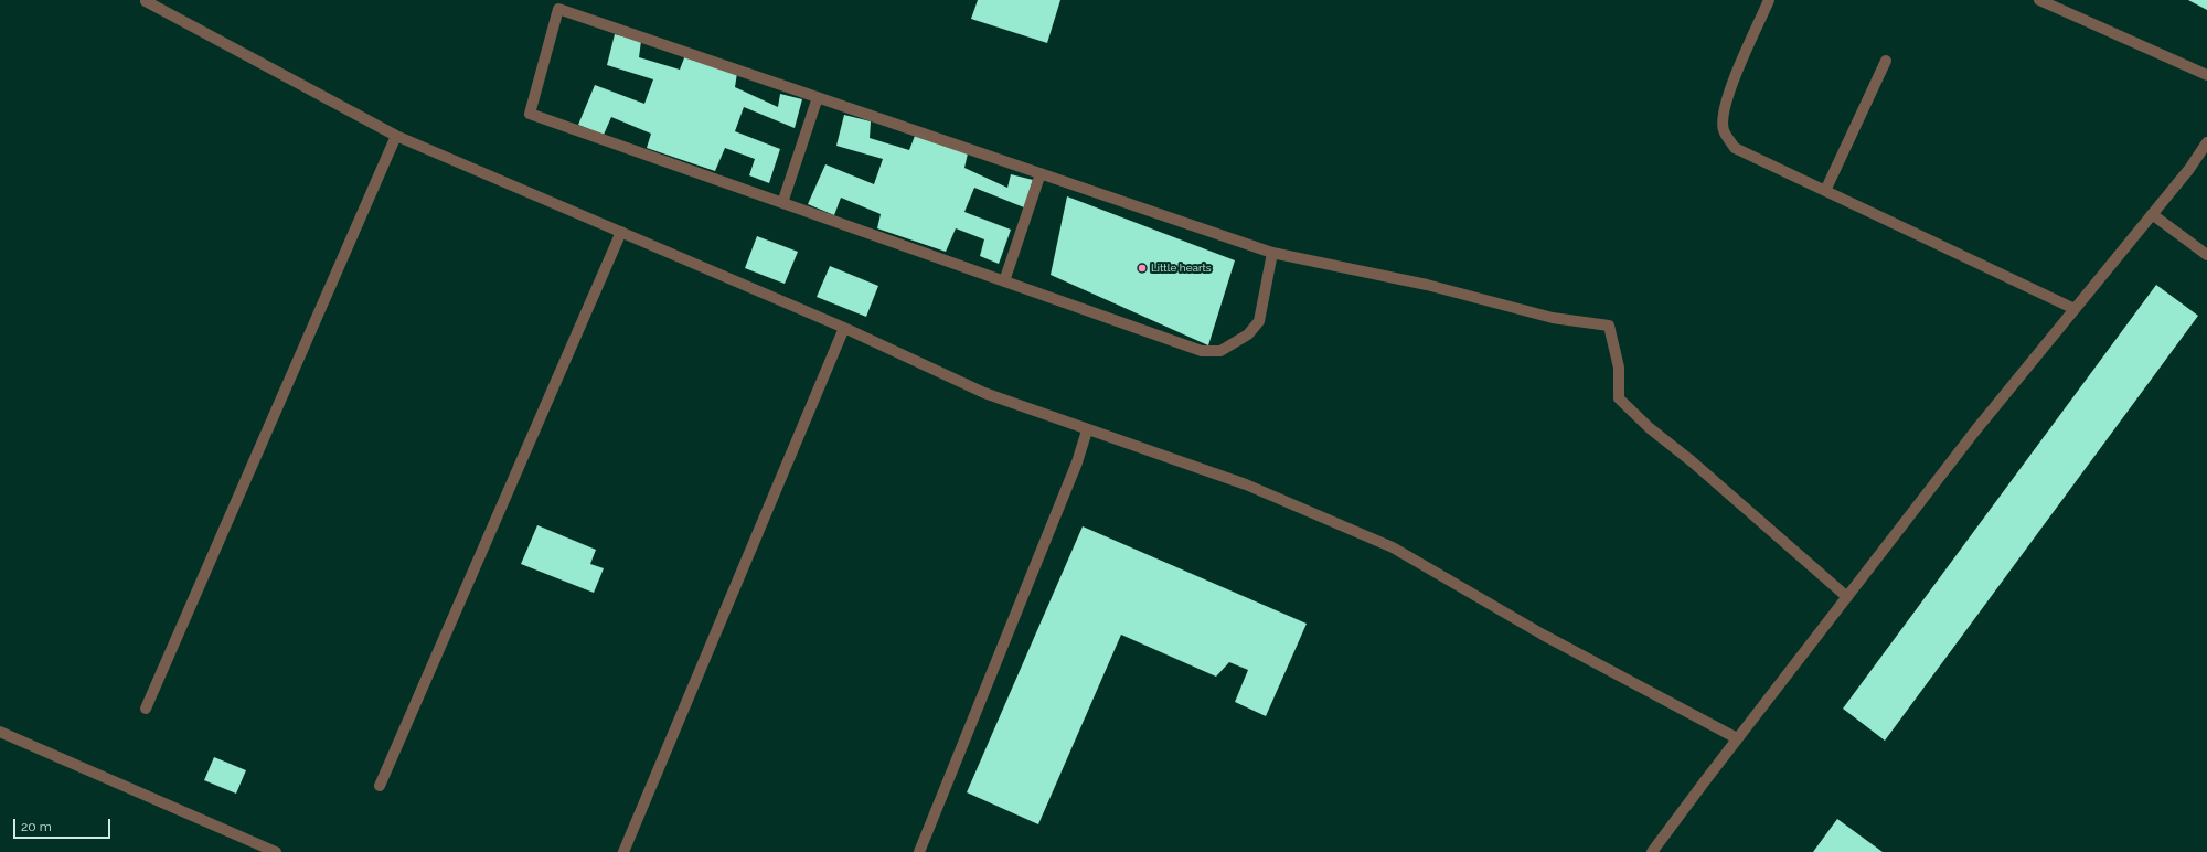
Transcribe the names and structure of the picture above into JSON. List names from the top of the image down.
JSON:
{
  "places": ["Little hearts"],
  "scale_bar": "20 m"
}
